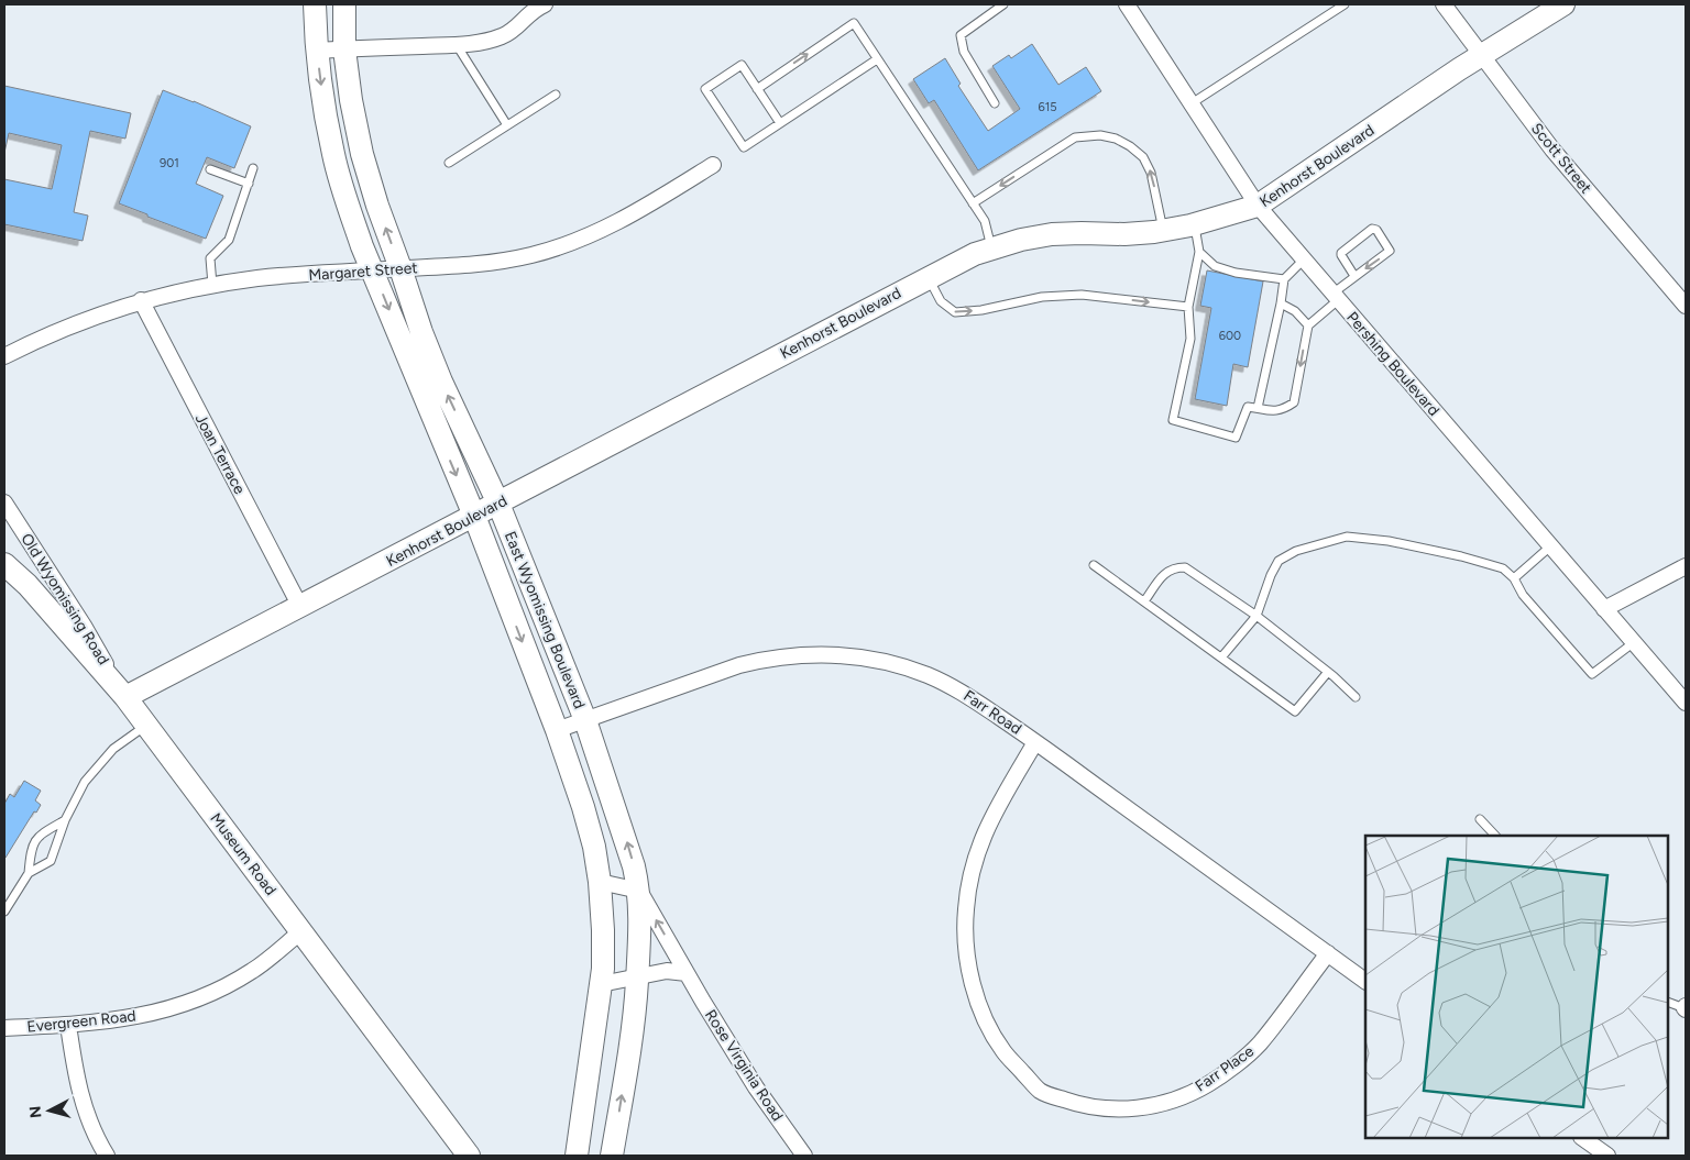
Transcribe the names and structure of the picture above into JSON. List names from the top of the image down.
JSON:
{
  "streets": {
    "street": [
      "Scott Street",
      "Kenhorst Boulevard",
      "Margaret Street",
      "Pershing Boulevard",
      "Joan Terrace",
      "Old Wyomissing Road",
      "East Wyomissing Boulevard",
      "Farr Road",
      "Museum Road",
      "Evergreen Road",
      "Rose Virginia Road",
      "Farr Place"
    ]
  },
  "crossings": [
    ["Scott Street", "Kenhorst Boulevard"],
    ["Kenhorst Boulevard", "Pershing Boulevard"],
    ["Kenhorst Boulevard", "Joan Terrace"],
    ["Kenhorst Boulevard", "Old Wyomissing Road"],
    ["Kenhorst Boulevard", "East Wyomissing Boulevard"],
    ["Kenhorst Boulevard", "Museum Road"],
    ["Margaret Street", "Joan Terrace"],
    ["Margaret Street", "East Wyomissing Boulevard"],
    ["Old Wyomissing Road", "Museum Road"],
    ["East Wyomissing Boulevard", "Farr Road"],
    ["East Wyomissing Boulevard", "Rose Virginia Road"],
    ["Farr Road", "Farr Place"],
    ["Museum Road", "Evergreen Road"]
  ],
  "house_numbers": ["615", "901", "600"],
  "north": "left"
}
